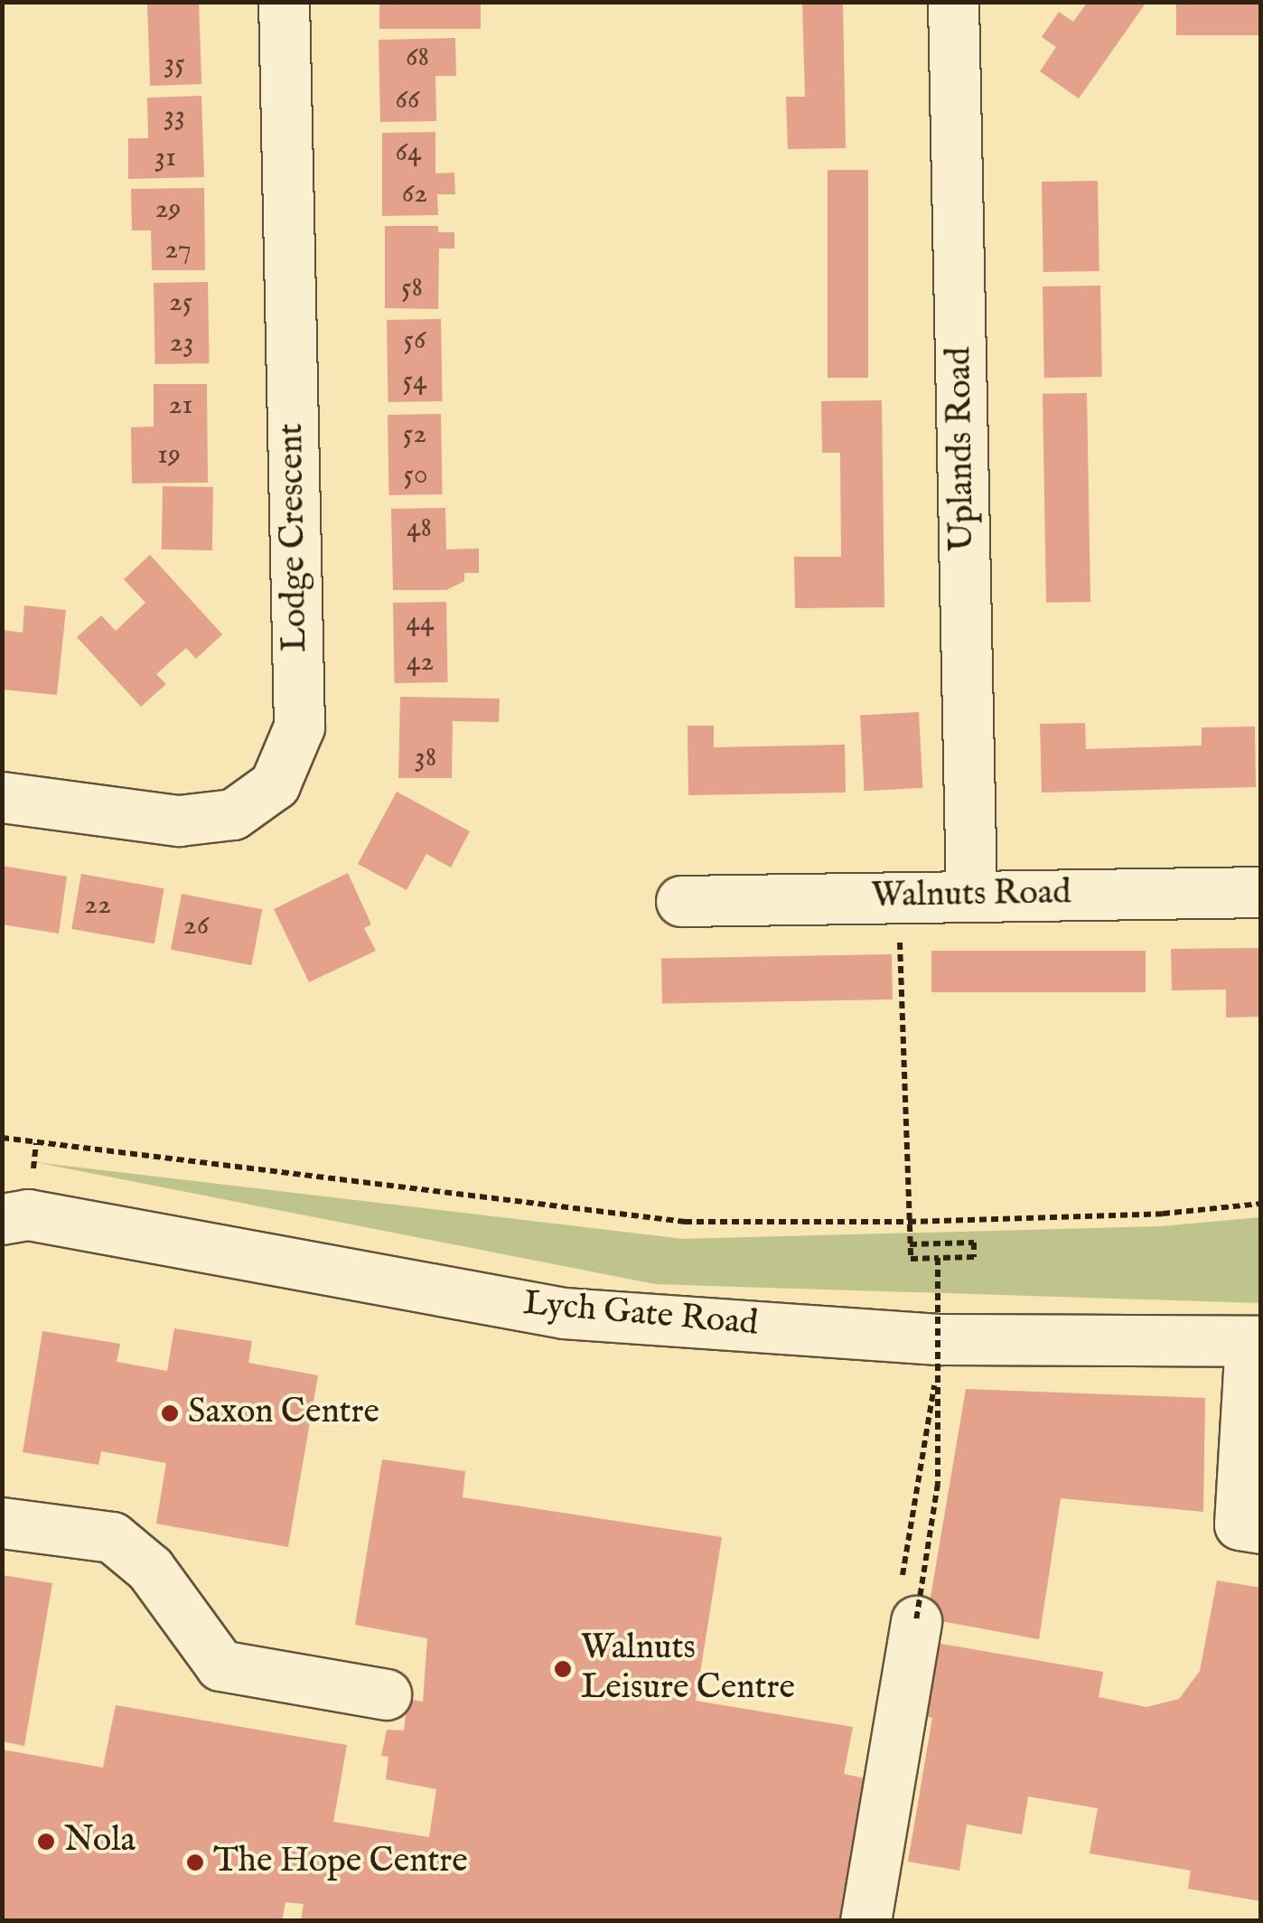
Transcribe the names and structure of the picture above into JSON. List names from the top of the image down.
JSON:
{
  "streets": {
    "street": [
      "Uplands Road",
      "Lodge Crescent",
      "Walnuts Road",
      "Lych Gate Road"
    ]
  },
  "crossings": [
    ["Uplands Road", "Walnuts Road"]
  ],
  "places": [
    "Saxon Centre",
    "Walnuts Leisure Centre",
    "Nola",
    "The Hope Centre"
  ],
  "house_numbers": [
    "68",
    "35",
    "66",
    "33",
    "64",
    "31",
    "62",
    "29",
    "27",
    "58",
    "25",
    "56",
    "23",
    "54",
    "21",
    "52",
    "19",
    "50",
    "48",
    "44",
    "42",
    "38",
    "22",
    "26"
  ]
}
